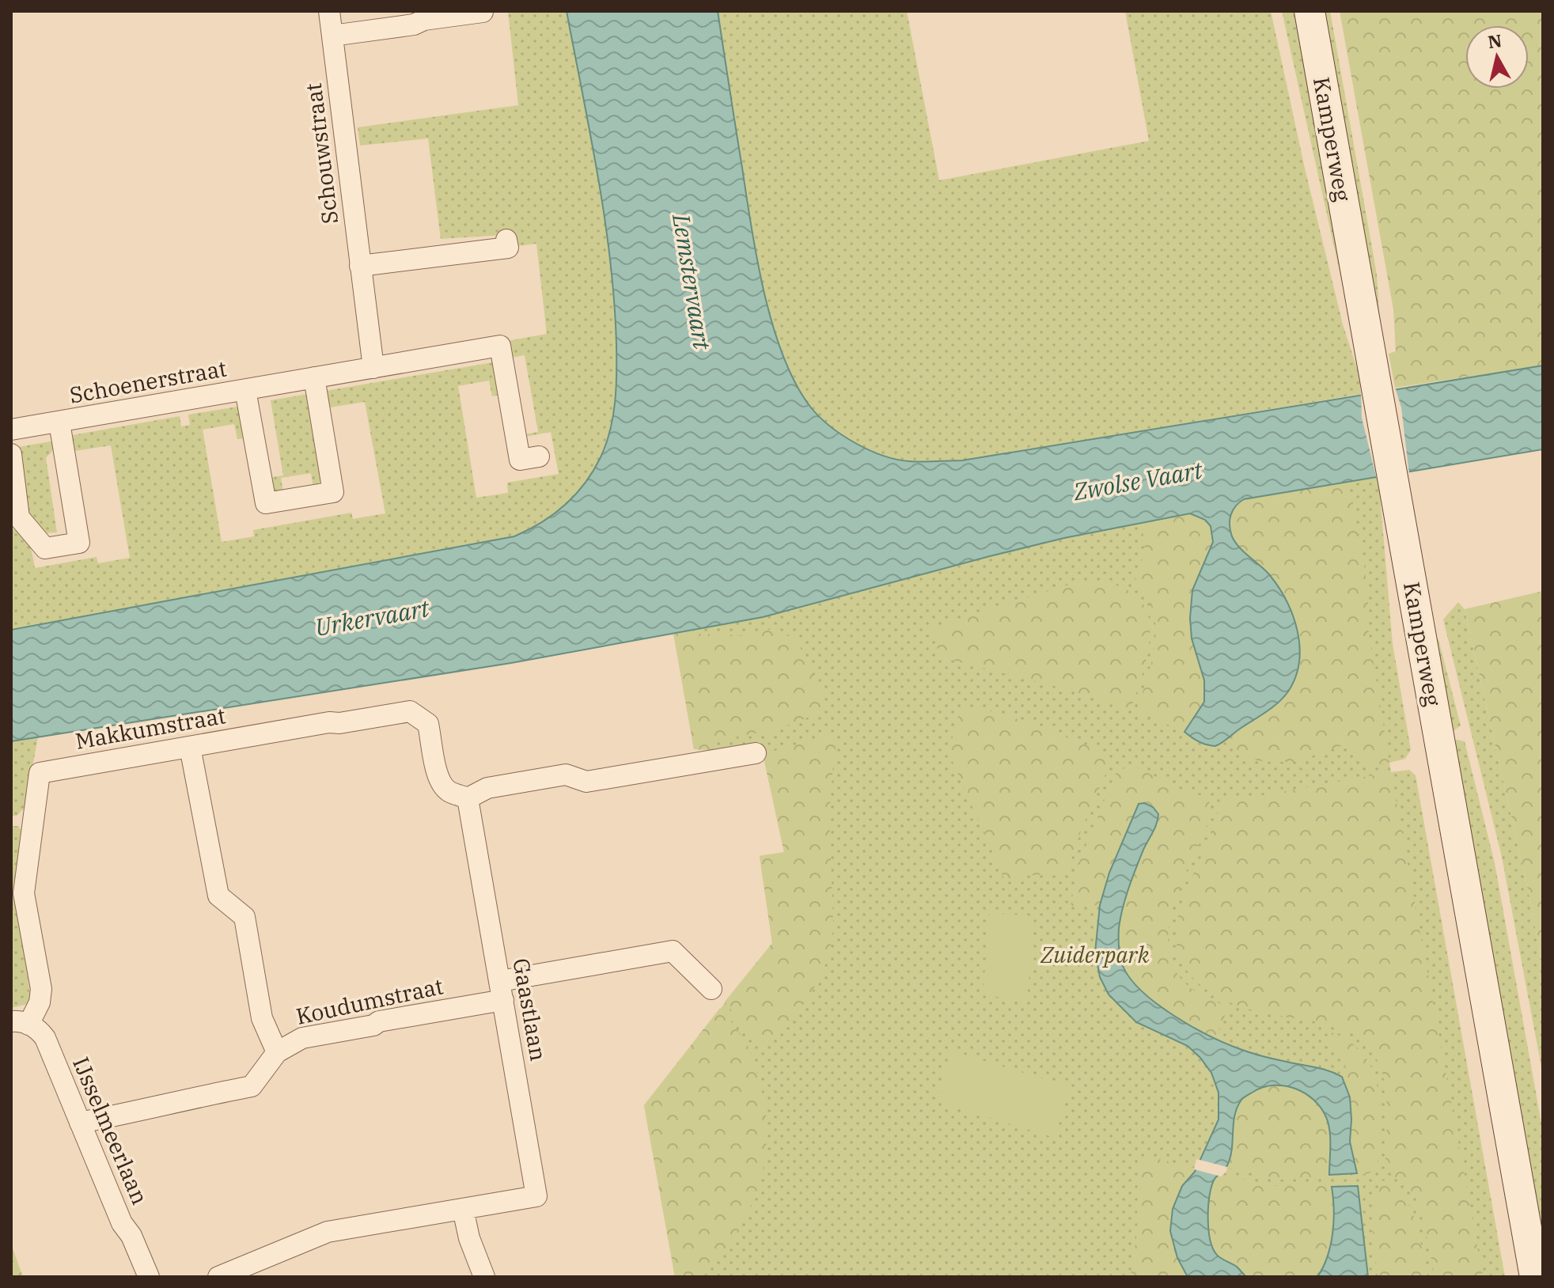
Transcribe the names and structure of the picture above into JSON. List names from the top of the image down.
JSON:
{
  "streets": {
    "main road": ["Kamperweg"],
    "street": [
      "Schouwstraat",
      "Schoenerstraat",
      "Makkumstraat",
      "Koudumstraat",
      "Gaastlaan",
      "IJsselmeerlaan"
    ]
  },
  "crossings": [
    ["Schouwstraat", "Schoenerstraat"],
    ["Makkumstraat", "Gaastlaan"],
    ["Makkumstraat", "IJsselmeerlaan"],
    ["Koudumstraat", "Gaastlaan"],
    ["Koudumstraat", "IJsselmeerlaan"]
  ],
  "water": ["Lemstervaart", "Zwolse Vaart", "Urkervaart"],
  "parks": ["Zuiderpark"],
  "north": "top"
}
